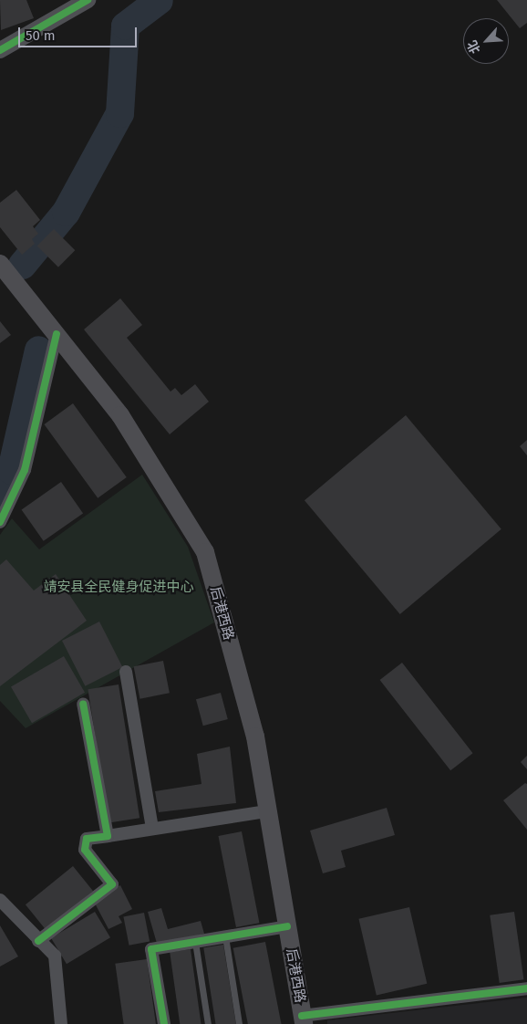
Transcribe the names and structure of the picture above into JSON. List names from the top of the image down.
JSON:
{
  "streets": {
    "main road": ["后港西路"]
  },
  "parks": ["靖安县全民健身促进中心"],
  "scale_bar": "50 m",
  "north": "bottom left"
}
